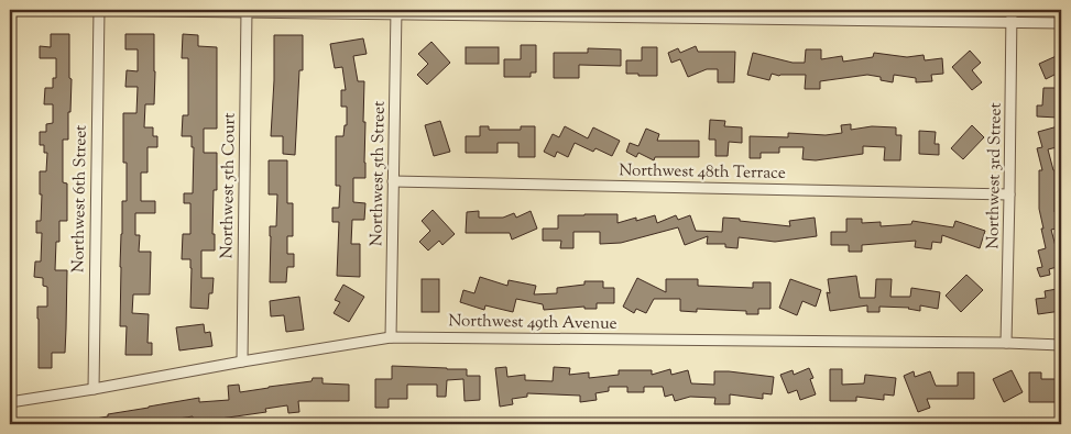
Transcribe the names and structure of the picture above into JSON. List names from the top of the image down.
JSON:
{
  "streets": {
    "street": [
      "Northwest 48th Terrace",
      "Northwest 5th Street",
      "Northwest 3rd Street",
      "Northwest 5th Court",
      "Northwest 6th Street",
      "Northwest 49th Avenue"
    ]
  },
  "crossings": [
    ["Northwest 48th Terrace", "Northwest 5th Street"],
    ["Northwest 48th Terrace", "Northwest 3rd Street"],
    ["Northwest 5th Street", "Northwest 49th Avenue"],
    ["Northwest 3rd Street", "Northwest 49th Avenue"],
    ["Northwest 5th Court", "Northwest 49th Avenue"],
    ["Northwest 6th Street", "Northwest 49th Avenue"]
  ]
}
